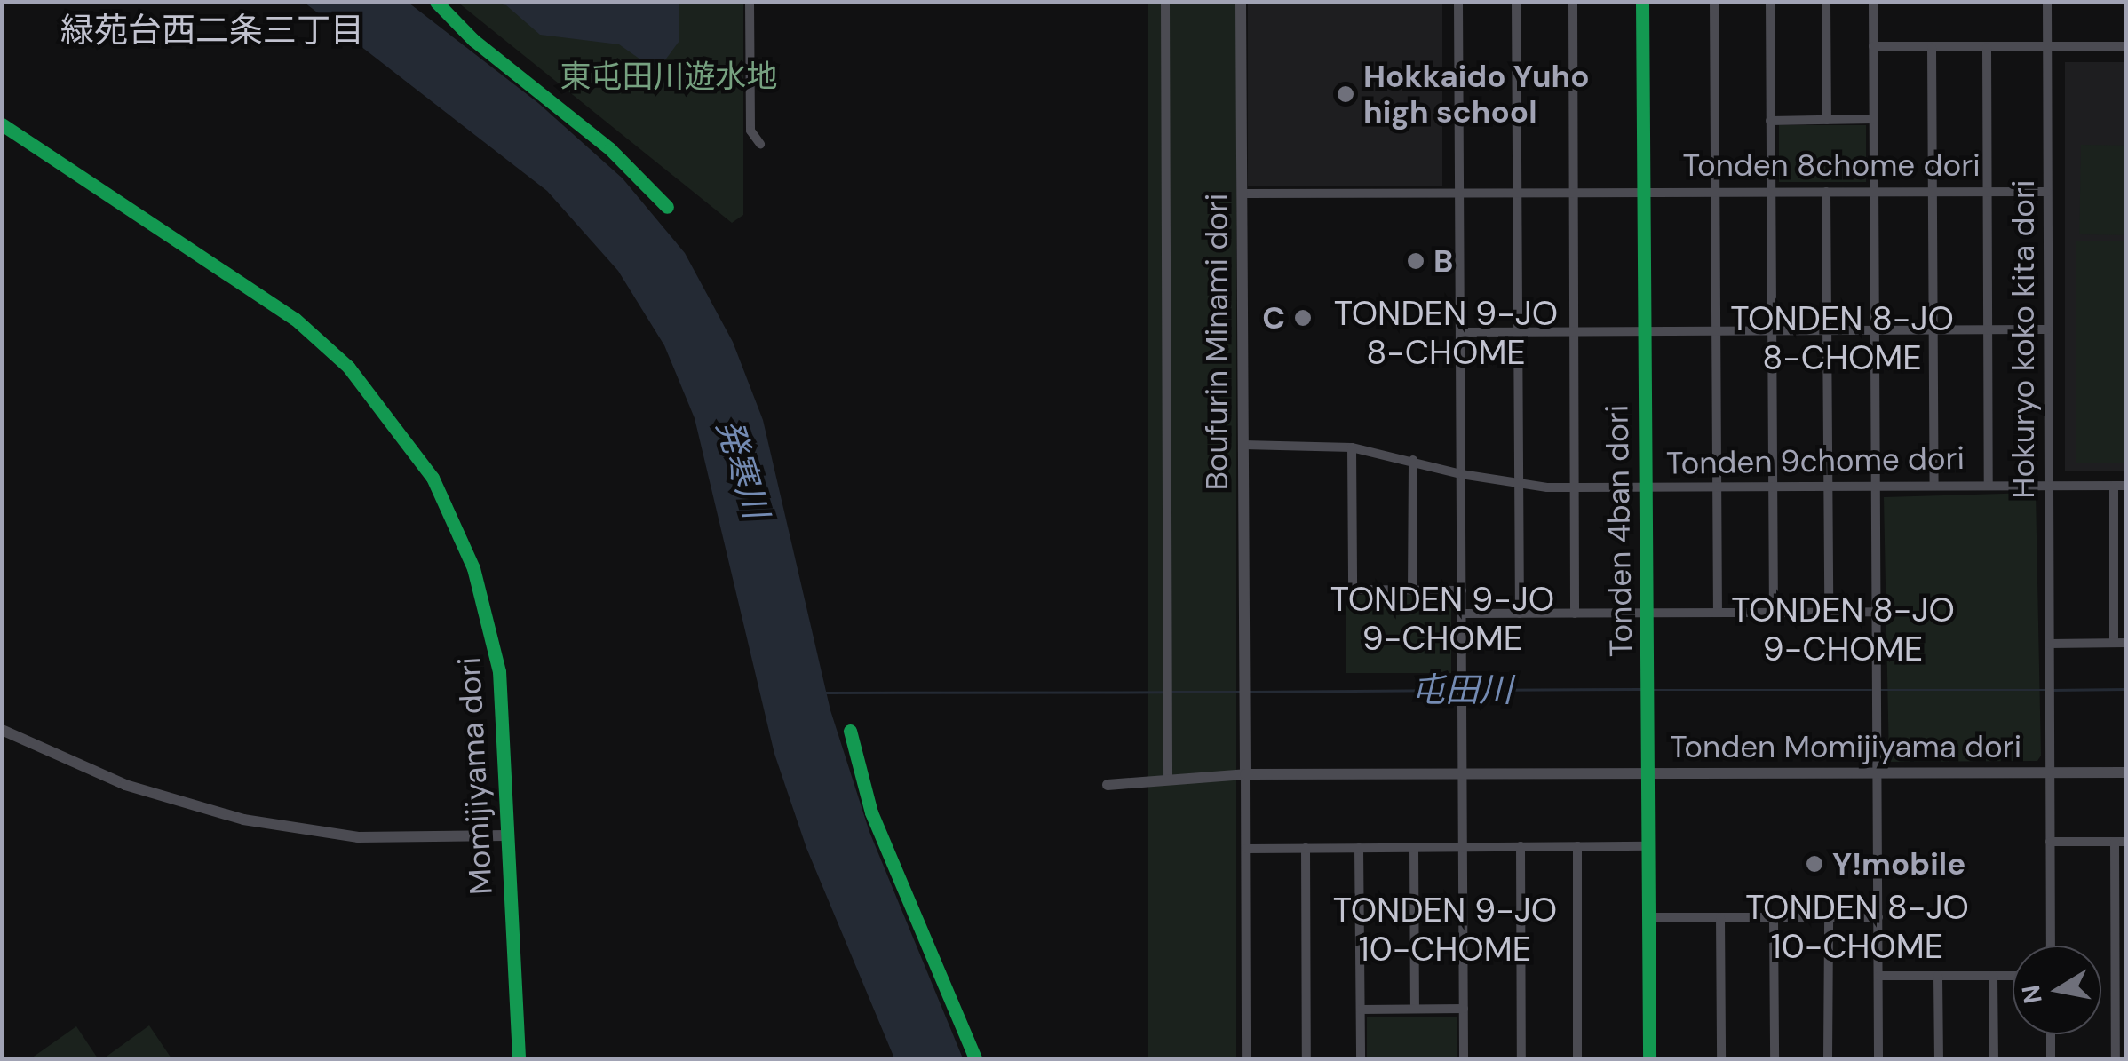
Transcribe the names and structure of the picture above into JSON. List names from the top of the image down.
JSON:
{
  "streets": {
    "street": [
      "Tonden 8chome dori",
      "Hokuryo koko kita dori",
      "Boufurin Minami dori",
      "Tonden 9chome dori",
      "Tonden 4ban dori",
      "Tonden Momijiyama dori",
      "Momijiyama dori"
    ]
  },
  "crossings": [
    ["Tonden 8chome dori", "Hokuryo koko kita dori"],
    ["Tonden 8chome dori", "Boufurin Minami dori"],
    ["Tonden 8chome dori", "Tonden 4ban dori"],
    ["Hokuryo koko kita dori", "Tonden 9chome dori"],
    ["Hokuryo koko kita dori", "Tonden Momijiyama dori"],
    ["Boufurin Minami dori", "Tonden 9chome dori"],
    ["Boufurin Minami dori", "Tonden Momijiyama dori"],
    ["Tonden 9chome dori", "Tonden 4ban dori"],
    ["Tonden 4ban dori", "Tonden Momijiyama dori"]
  ],
  "districts": [
    "緑苑台西二条三丁目",
    "TONDEN 9-JO 8-CHOME",
    "TONDEN 8-JO 8-CHOME",
    "TONDEN 9-JO 9-CHOME",
    "TONDEN 8-JO 9-CHOME",
    "TONDEN 8-JO 10-CHOME",
    "TONDEN 9-JO 10-CHOME"
  ],
  "water": ["発寒川", "屯田川"],
  "parks": ["東屯田川遊水地"],
  "places": [
    "Hokkaido Yuho high school",
    "B",
    "C",
    "Y!mobile"
  ],
  "north": "left"
}
